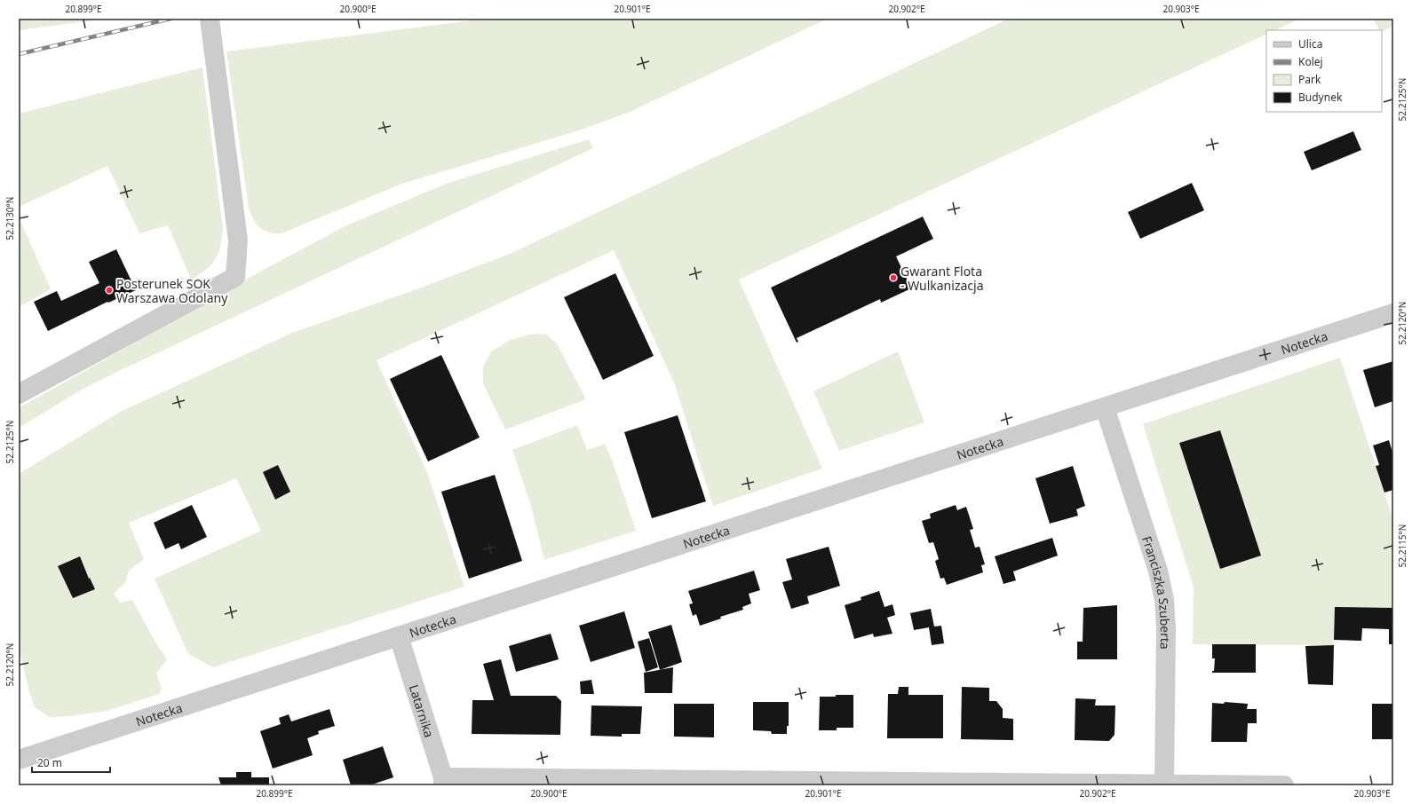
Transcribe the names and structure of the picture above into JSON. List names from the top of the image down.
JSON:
{
  "streets": {
    "street": ["Notecka", "Franciszka Szuberta", "Latarnika"]
  },
  "crossings": [
    ["Notecka", "Franciszka Szuberta"],
    ["Notecka", "Latarnika"]
  ],
  "places": ["Gwarant Flota - Wulkanizacja", "Posterunek SOK Warszawa Odolany"],
  "legend": [
    "Ulica",
    "Kolej",
    "Park",
    "Budynek"
  ],
  "scale_bar": "20 m",
  "coordinates": [
    "20.899°E",
    "20.900°E",
    "20.901°E",
    "20.902°E",
    "20.903°E",
    "52.2125°N",
    "52.2130°N",
    "52.2120°N",
    "52.2115°N"
  ]
}
